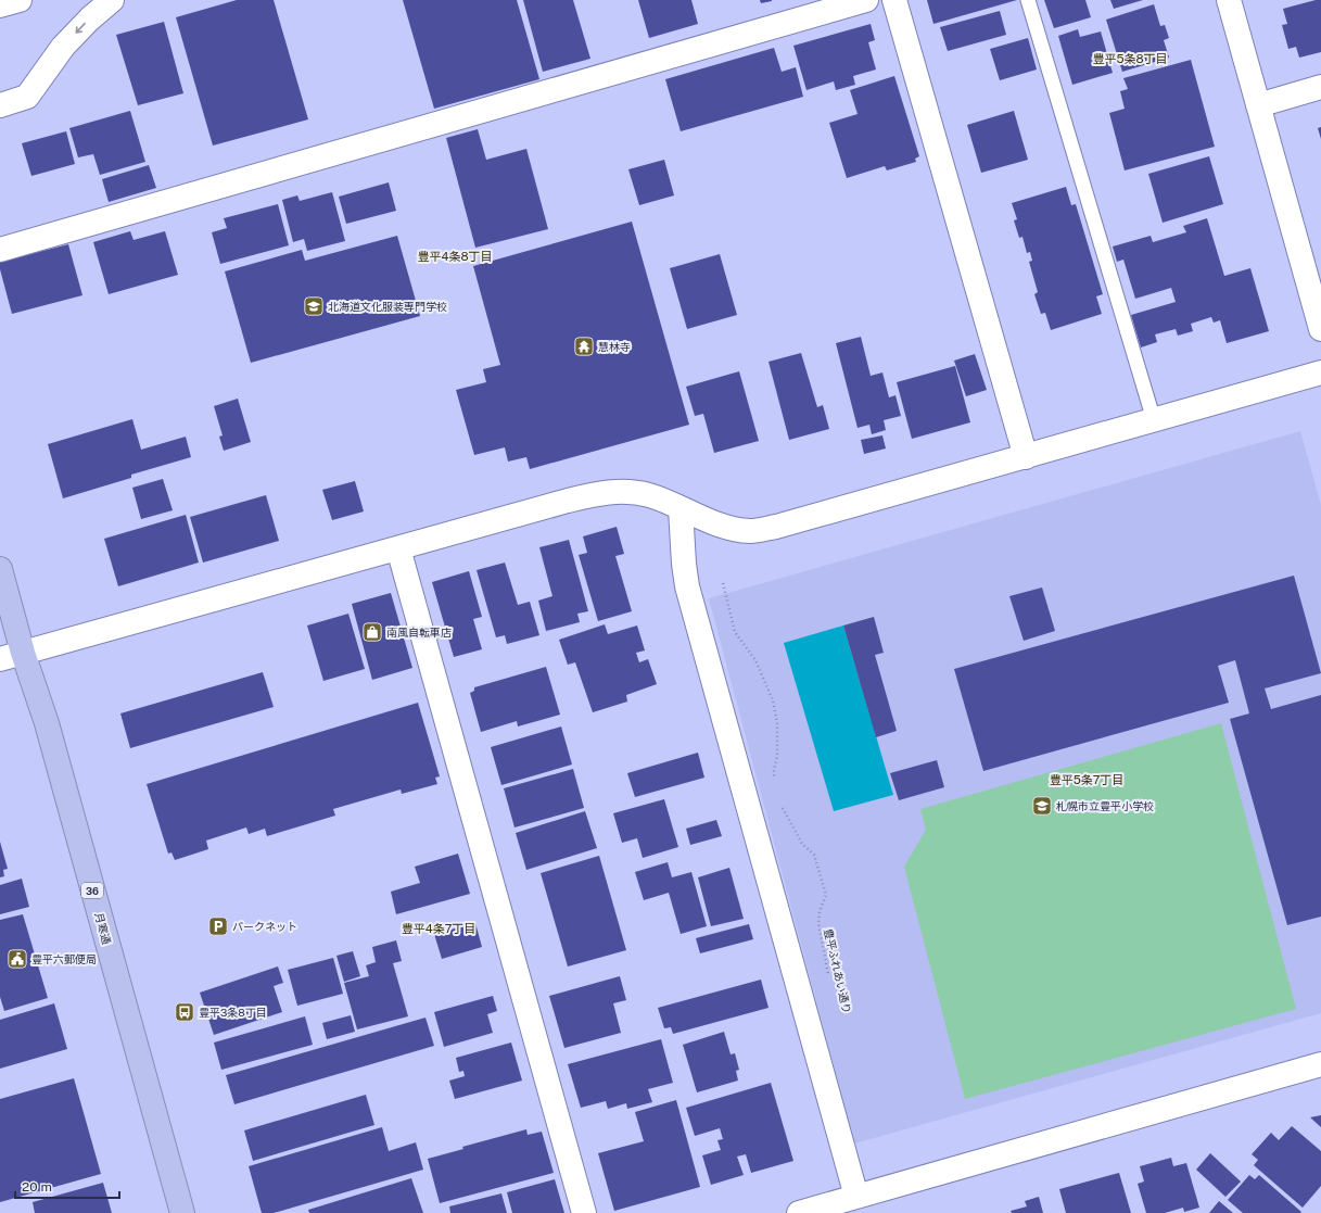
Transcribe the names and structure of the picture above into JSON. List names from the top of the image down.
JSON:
{
  "streets": {
    "highway": ["36", "月寒通"],
    "path": ["豊平ふれあい通り"]
  },
  "districts": [
    "豊平5条8丁目",
    "豊平4条8丁目",
    "豊平5条7丁目",
    "豊平4条7丁目"
  ],
  "places": {
    "school or university": ["北海道文化服装専門学校", "札幌市立豊平小学校"],
    "temple": ["慧林寺"],
    "shop": ["南風自転車店"],
    "parking": ["パークネット"],
    "public building": ["豊平六郵便局"],
    "bus stop": ["豊平3条8丁目"]
  },
  "scale_bar": "20 m"
}
